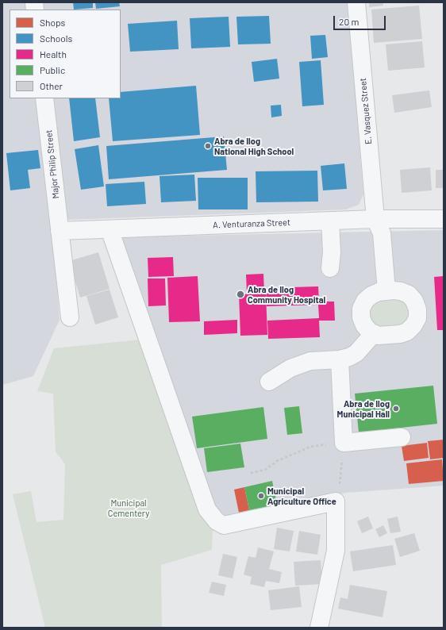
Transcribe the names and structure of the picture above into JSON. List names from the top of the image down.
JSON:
{
  "streets": {
    "street": ["E. Vasquez Street", "Major Philip Street", "A. Venturanza Street"]
  },
  "crossings": [
    ["E. Vasquez Street", "A. Venturanza Street"],
    ["Major Philip Street", "A. Venturanza Street"]
  ],
  "parks": ["Municipal Cementery"],
  "places": [
    "Abra de Ilog National High School",
    "Abra de Ilog Community Hospital",
    "Abra de Ilog Municipal Hall",
    "Municipal Agriculture Office"
  ],
  "legend": [
    "Shops",
    "Schools",
    "Health",
    "Public",
    "Other"
  ],
  "scale_bar": "20 m"
}
